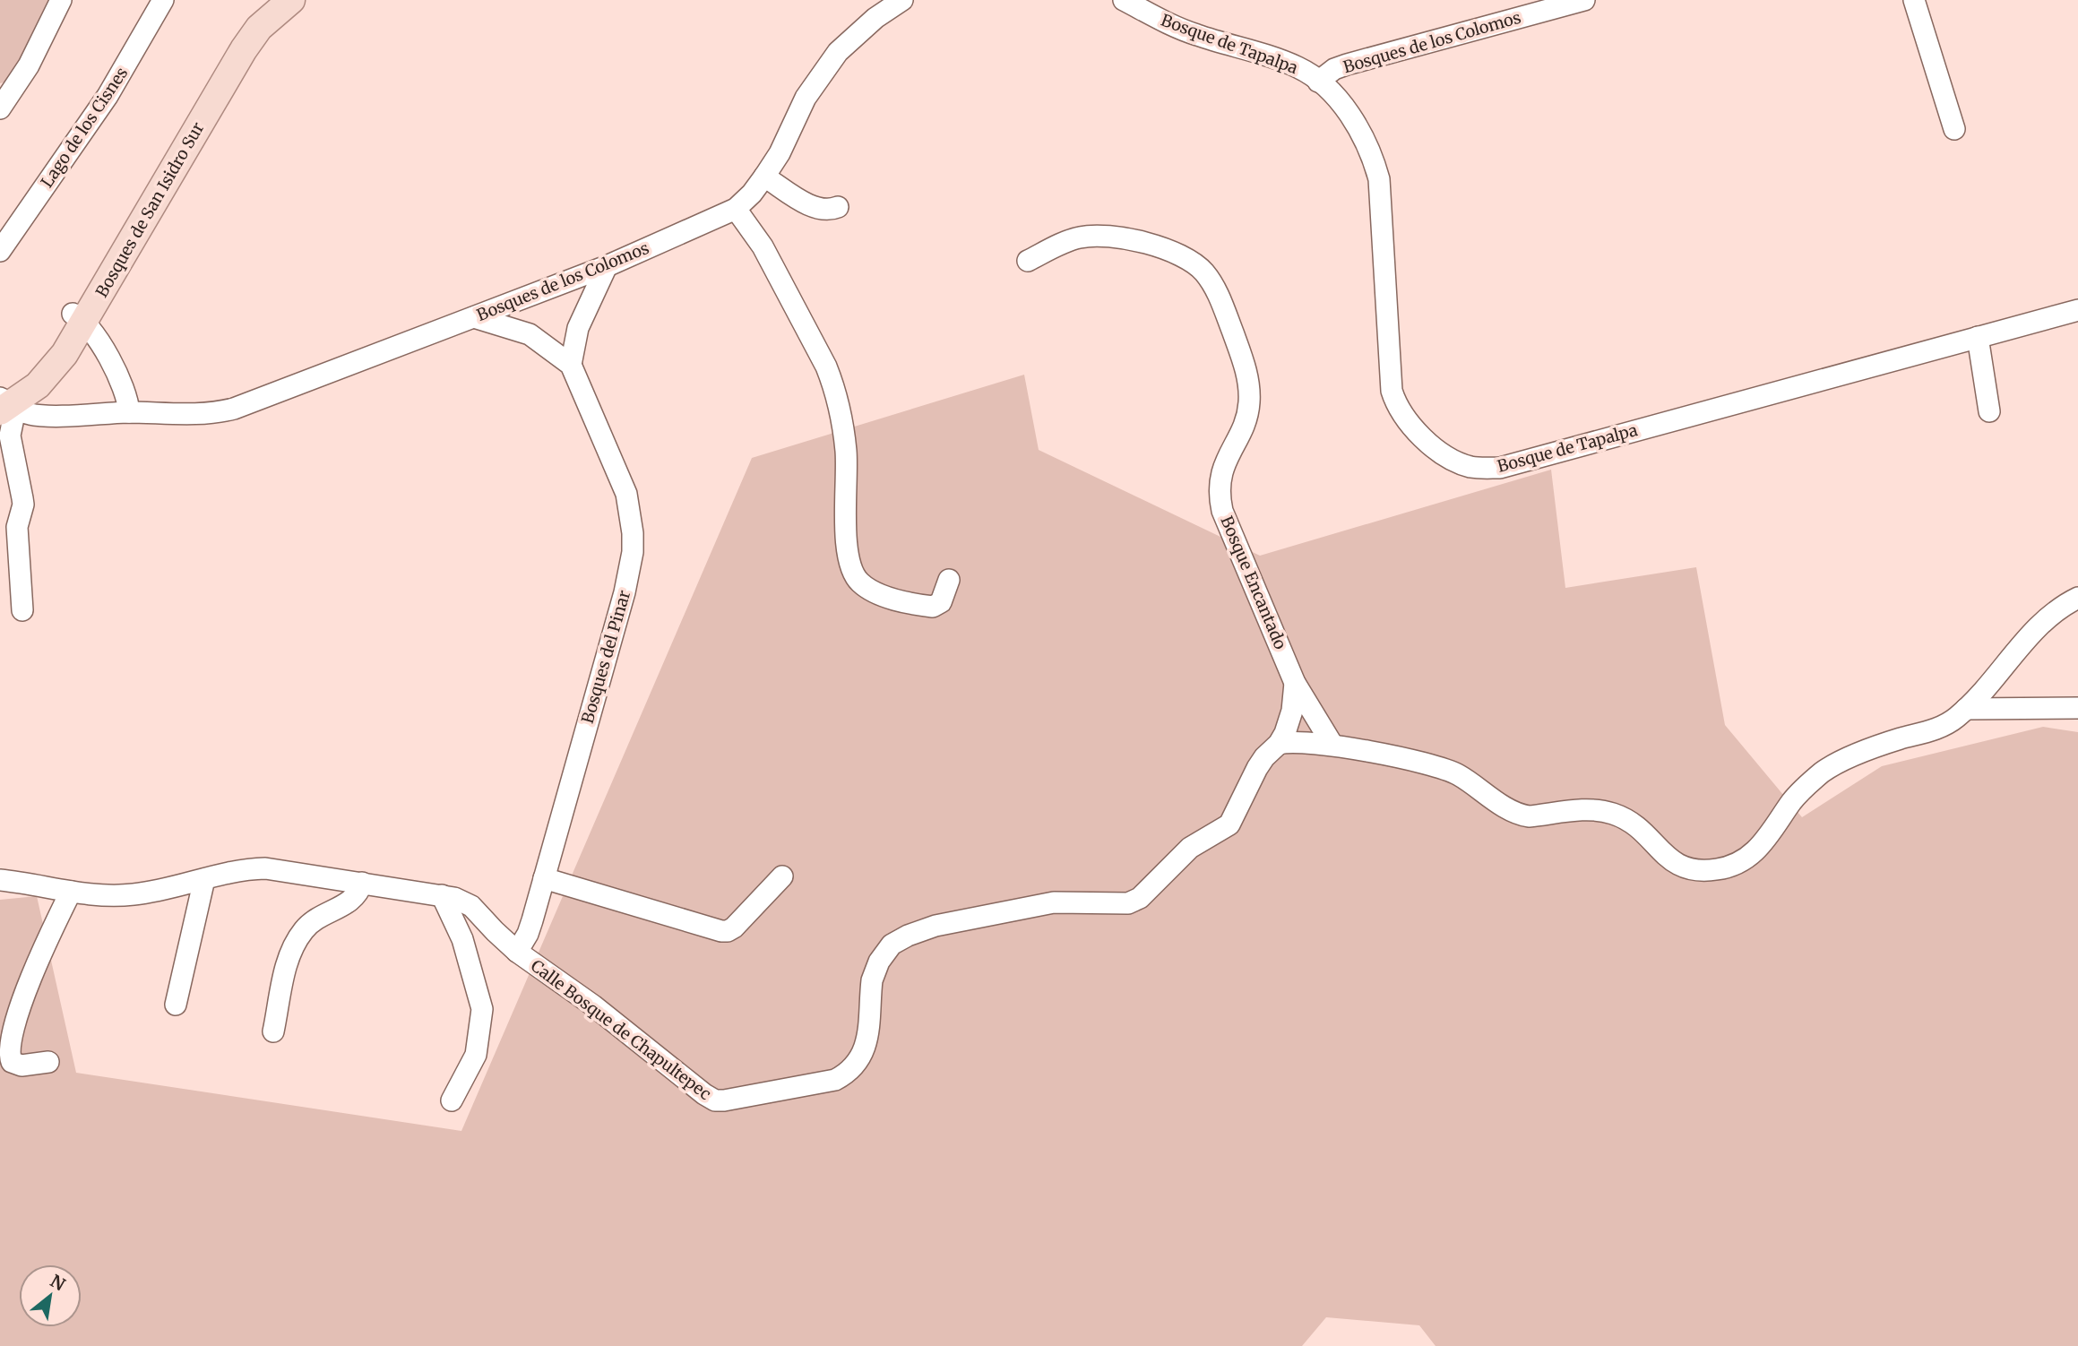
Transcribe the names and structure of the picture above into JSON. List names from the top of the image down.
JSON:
{
  "streets": {
    "main road": ["Bosques de San Isidro Sur"],
    "street": [
      "Bosques de los Colomos",
      "Bosque de Tapalpa",
      "Lago de los Cisnes",
      "Bosque Encantado",
      "Bosques del Pinar",
      "Calle Bosque de Chapultepec"
    ]
  },
  "crossings": [
    ["Bosques de los Colomos", "Bosque de Tapalpa"],
    ["Bosques de los Colomos", "Bosques de San Isidro Sur"],
    ["Bosque Encantado", "Calle Bosque de Chapultepec"],
    ["Bosques del Pinar", "Calle Bosque de Chapultepec"]
  ],
  "north": "top right"
}
